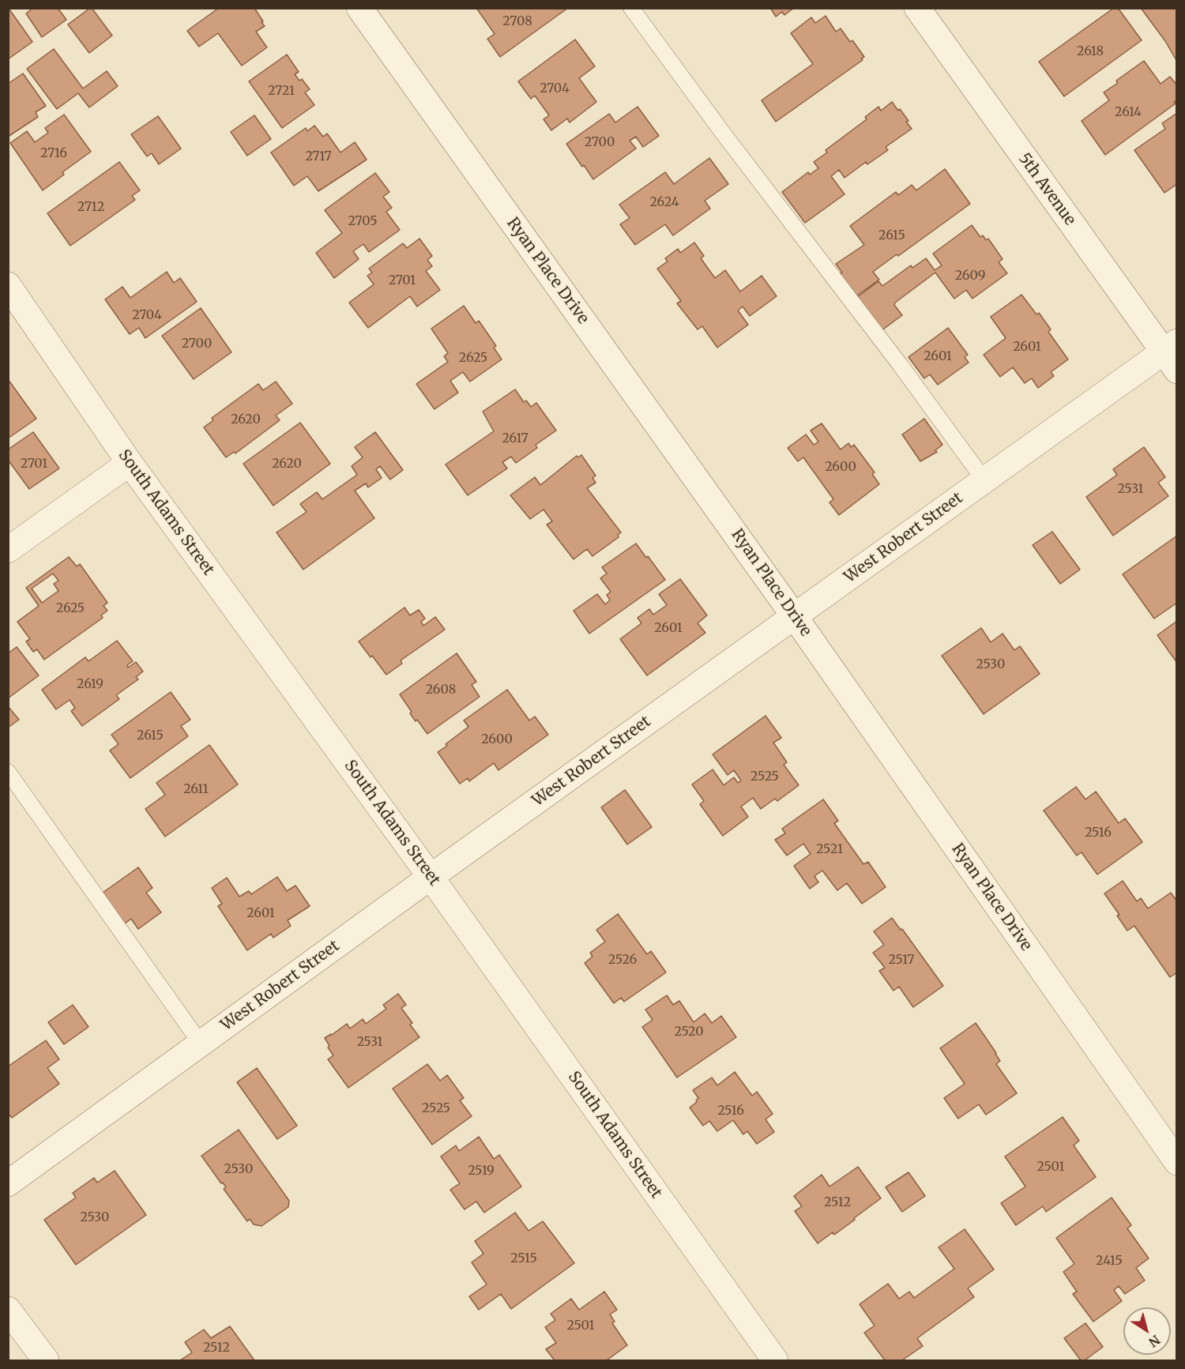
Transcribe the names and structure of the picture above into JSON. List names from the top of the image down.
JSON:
{
  "streets": {
    "street": [
      "5th Avenue",
      "Ryan Place Drive",
      "South Adams Street",
      "West Robert Street"
    ]
  },
  "crossings": [
    ["5th Avenue", "West Robert Street"],
    ["Ryan Place Drive", "West Robert Street"],
    ["South Adams Street", "West Robert Street"]
  ],
  "house_numbers": [
    "2708",
    "2618",
    "2704",
    "2721",
    "2614",
    "2700",
    "2716",
    "2717",
    "2624",
    "2712",
    "2705",
    "2615",
    "2609",
    "2701",
    "2704",
    "2700",
    "2601",
    "2601",
    "2625",
    "2620",
    "2617",
    "2701",
    "2620",
    "2600",
    "2531",
    "2625",
    "2601",
    "2530",
    "2619",
    "2608",
    "2615",
    "2600",
    "2525",
    "2611",
    "2516",
    "2521",
    "2601",
    "2526",
    "2517",
    "2520",
    "2531",
    "2525",
    "2516",
    "2501",
    "2530",
    "2519",
    "2512",
    "2530",
    "2515",
    "2415",
    "2501",
    "2512"
  ],
  "north": "bottom right"
}
